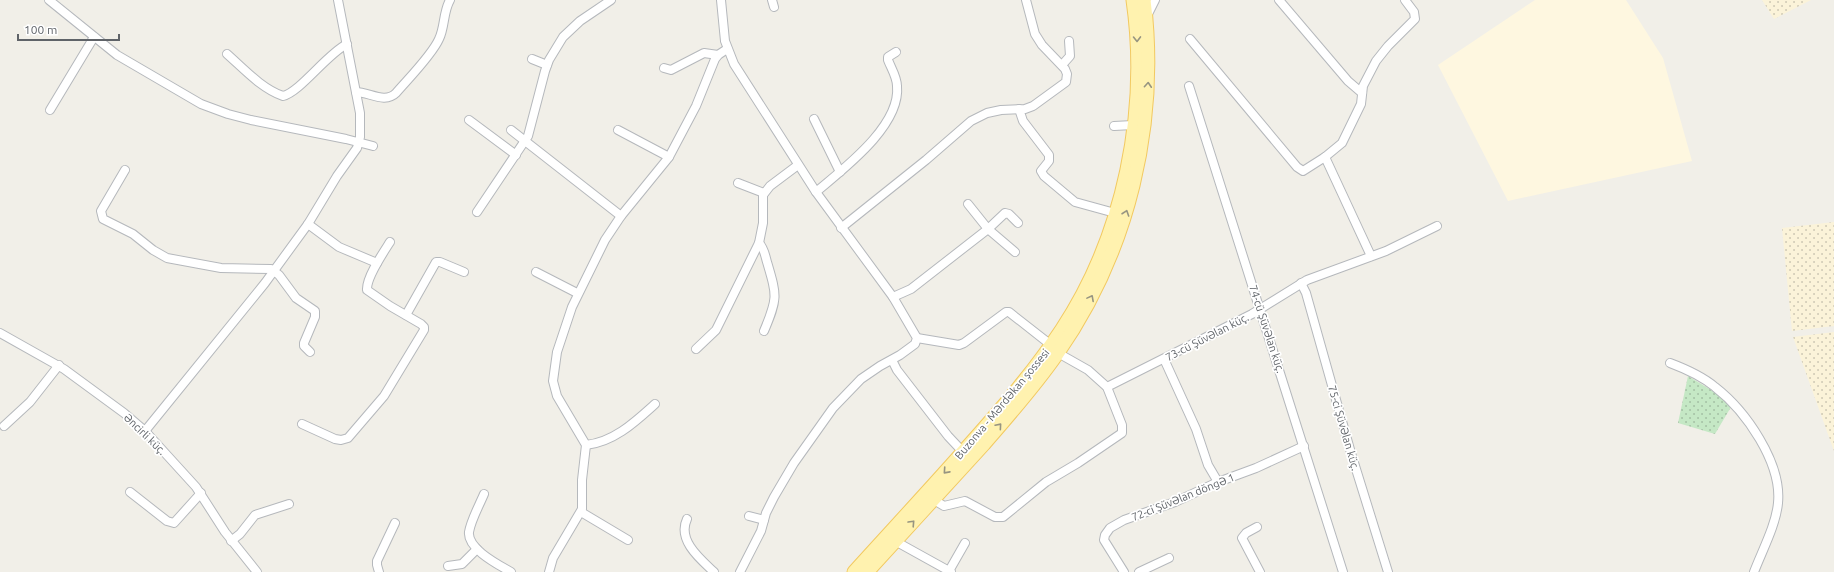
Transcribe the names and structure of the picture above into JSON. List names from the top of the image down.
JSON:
{
  "streets": {
    "main road": ["Buzonva - Mərdəkan şossesi"],
    "street": [
      "74-cü Şüvəlan küç.",
      "73-cü Şüvəlan küç.",
      "75-ci Şüvəlan küç.",
      "Əncirli küç.",
      "72-ci Şüvəlan döngə 1"
    ]
  },
  "crossings": [
    ["74-cü Şüvəlan küç.", "73-cü Şüvəlan küç."],
    ["74-cü Şüvəlan küç.", "72-ci Şüvəlan döngə 1"],
    ["73-cü Şüvəlan küç.", "75-ci Şüvəlan küç."]
  ],
  "scale_bar": "100 m"
}
